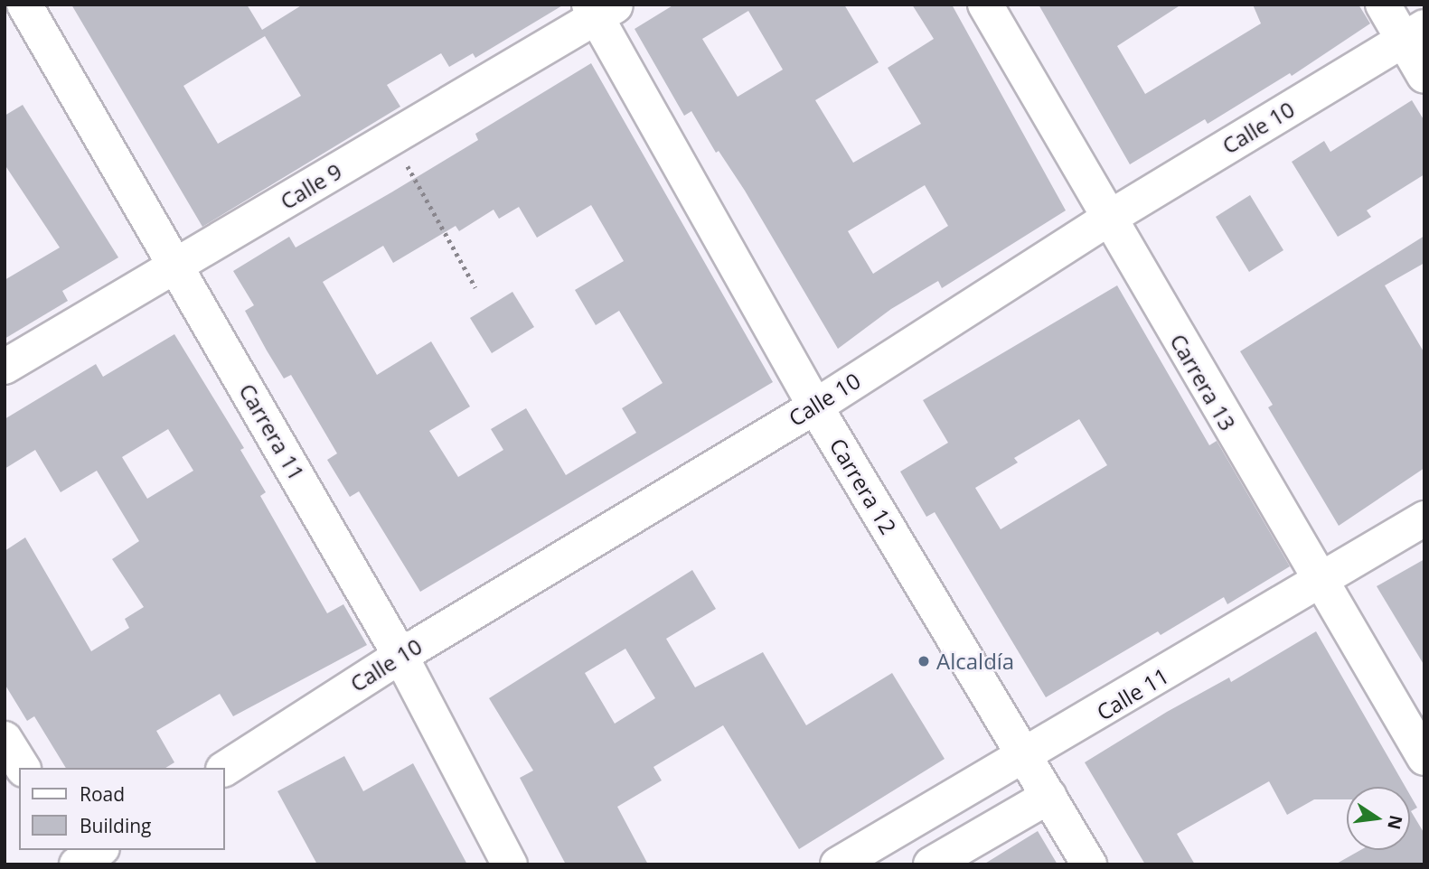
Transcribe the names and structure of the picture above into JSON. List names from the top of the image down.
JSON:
{
  "streets": {
    "street": [
      "Calle 10",
      "Calle 9",
      "Carrera 13",
      "Carrera 11",
      "Carrera 12",
      "Calle 11"
    ]
  },
  "crossings": [
    ["Calle 10", "Carrera 13"],
    ["Calle 10", "Carrera 11"],
    ["Calle 10", "Carrera 12"],
    ["Calle 9", "Carrera 11"],
    ["Calle 9", "Carrera 12"],
    ["Carrera 13", "Calle 11"],
    ["Carrera 12", "Calle 11"]
  ],
  "places": ["Alcaldía"],
  "legend": ["Road", "Building"],
  "north": "right"
}
